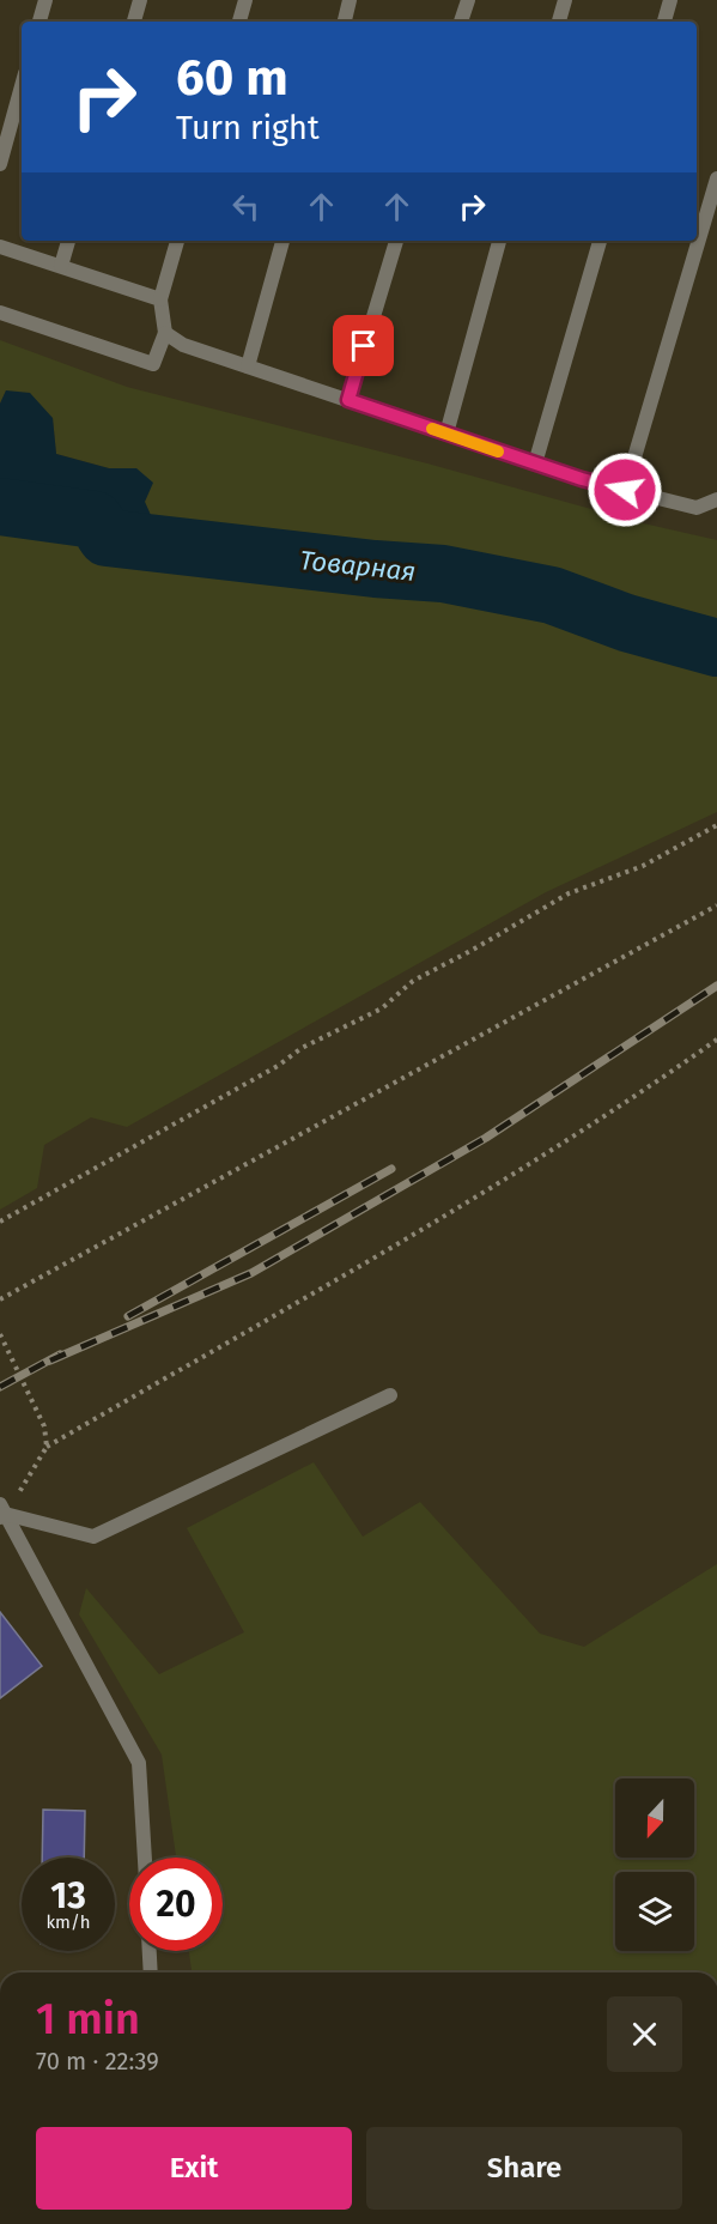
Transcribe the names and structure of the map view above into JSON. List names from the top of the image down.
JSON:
{
  "water": ["Товарная"],
  "north": "bottom",
  "page": {
    "turn": ["60 m", "Turn right"],
    "speed": "13 km/h",
    "limit": "20",
    "heading": ["1 min", "70 m · 22:39"],
    "buttons": ["Exit", "Share"]
  }
}
